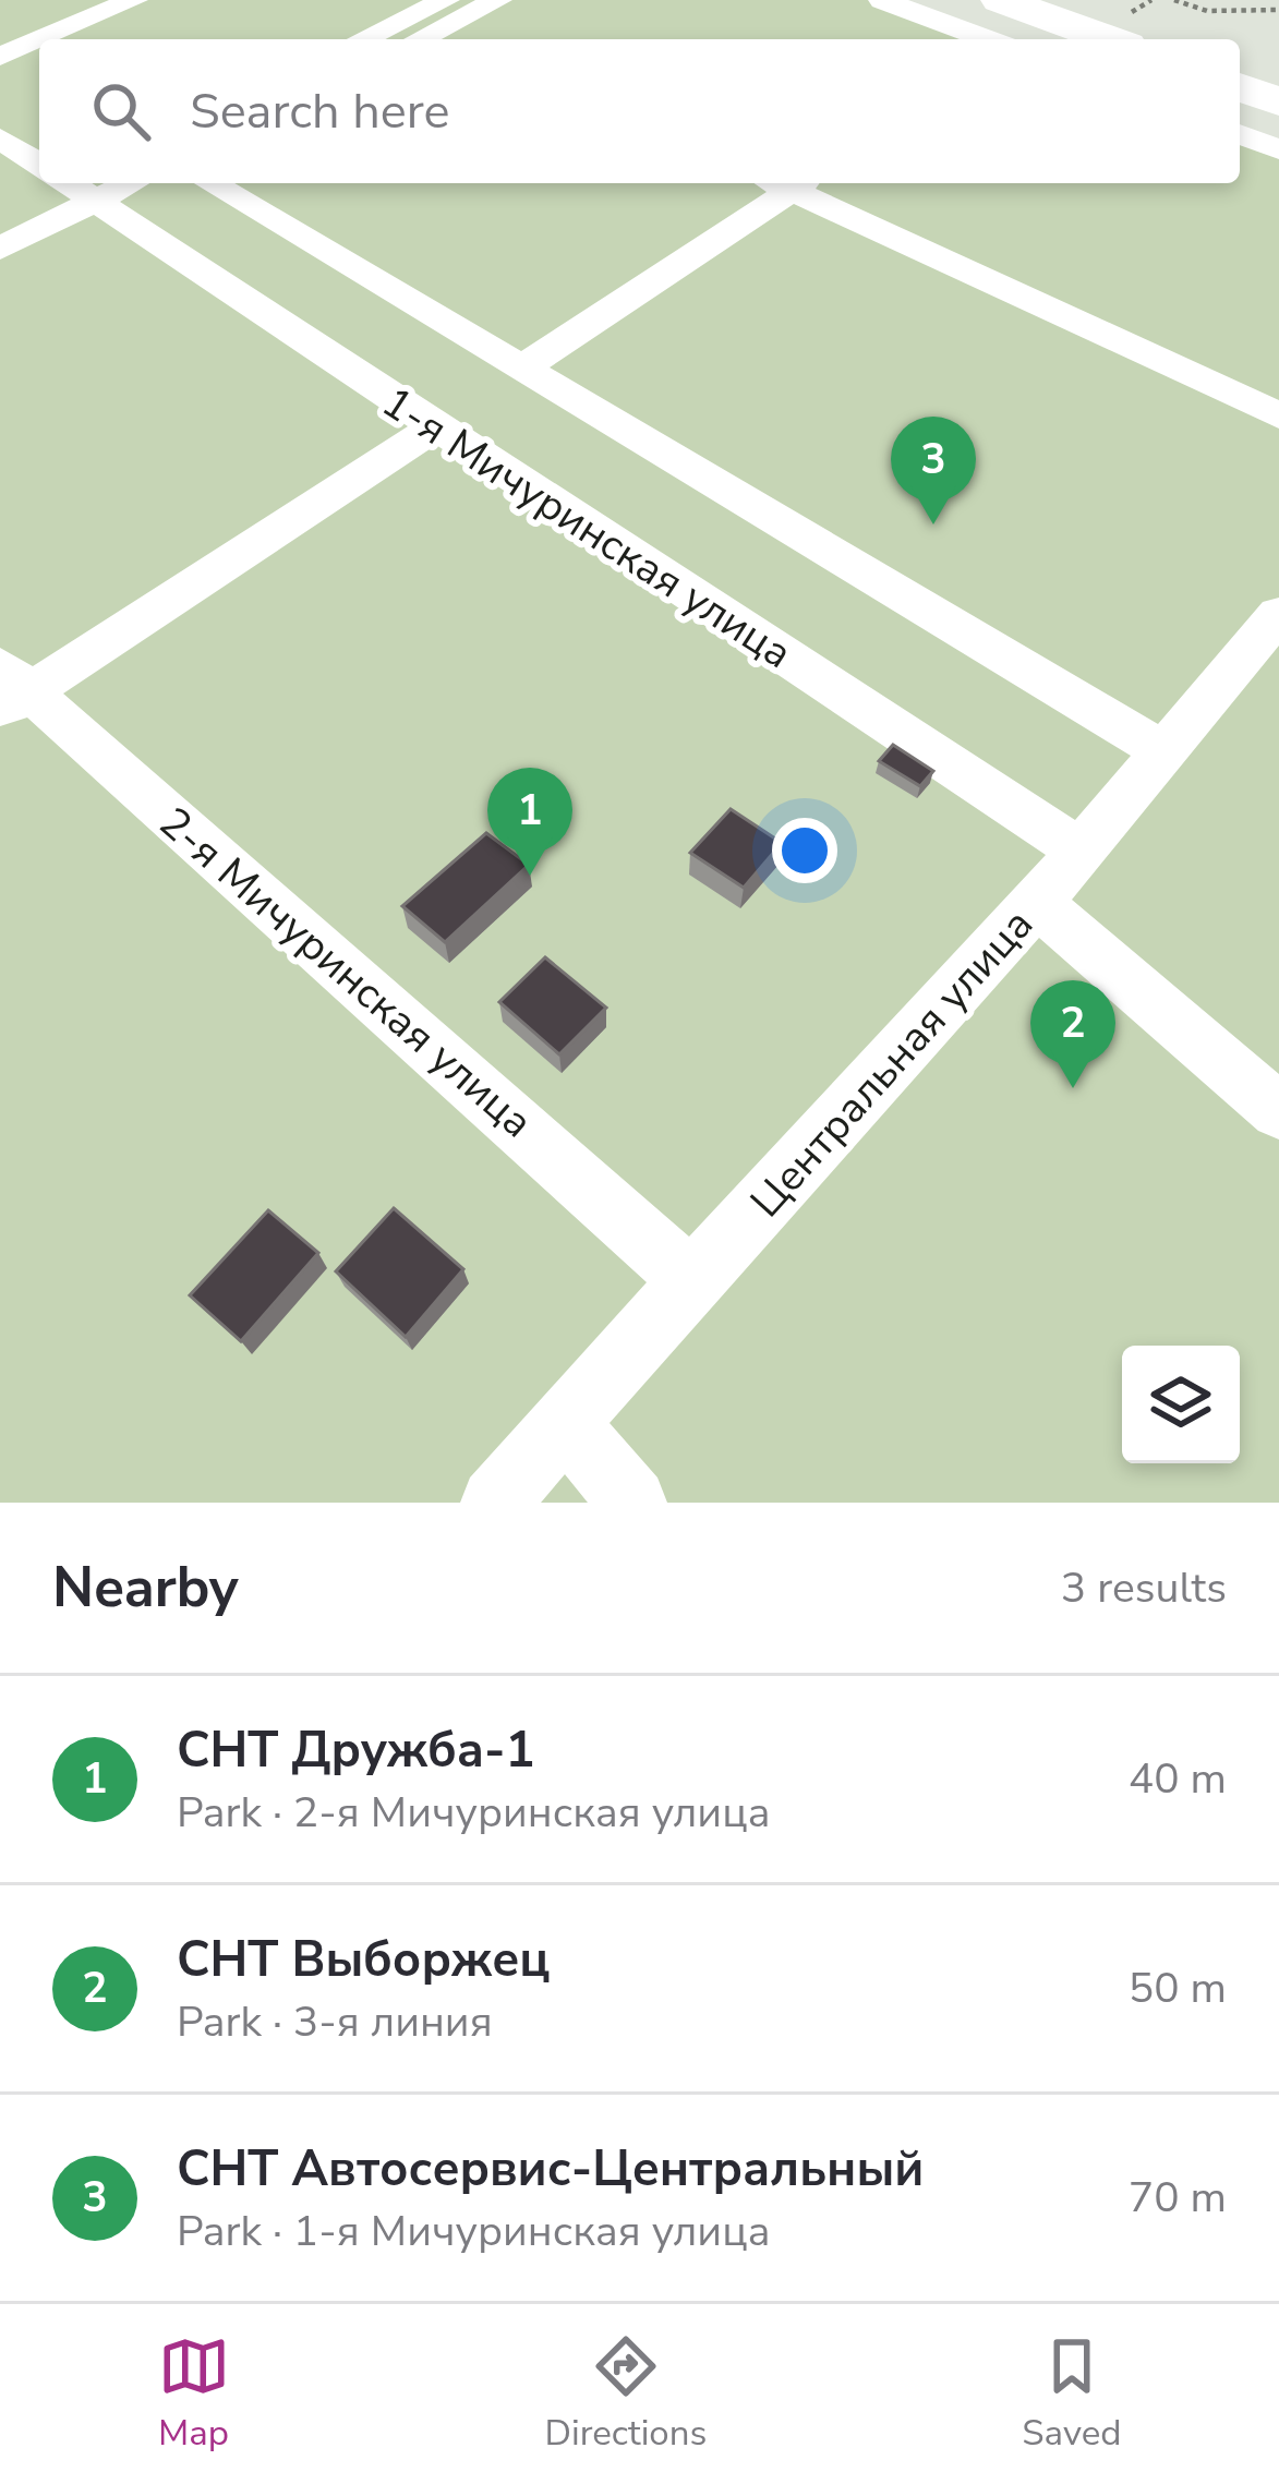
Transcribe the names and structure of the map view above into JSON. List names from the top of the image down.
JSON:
{
  "streets": {
    "street": ["1-я Мичуринская улица", "2-я Мичуринская улица", "Центральная улица"]
  },
  "crossings": [
    ["1-я Мичуринская улица", "Центральная улица"],
    ["2-я Мичуринская улица", "Центральная улица"]
  ],
  "page": {
    "search": "Search here",
    "pins": ["3", "1", "2"],
    "heading": ["Nearby", "3 results"],
    "list": [
      {
        "mark": "1",
        "name": "СНТ Дружба-1",
        "note": "Park · 2-я Мичуринская улица",
        "value": "40 m"
      },
      {
        "mark": "2",
        "name": "СНТ Выборжец",
        "note": "Park · 3-я линия",
        "value": "50 m"
      },
      {
        "mark": "3",
        "name": "СНТ Автосервис-Центральный",
        "note": "Park · 1-я Мичуринская улица",
        "value": "70 m"
      }
    ],
    "nav": ["Map", "Directions", "Saved"]
  }
}
